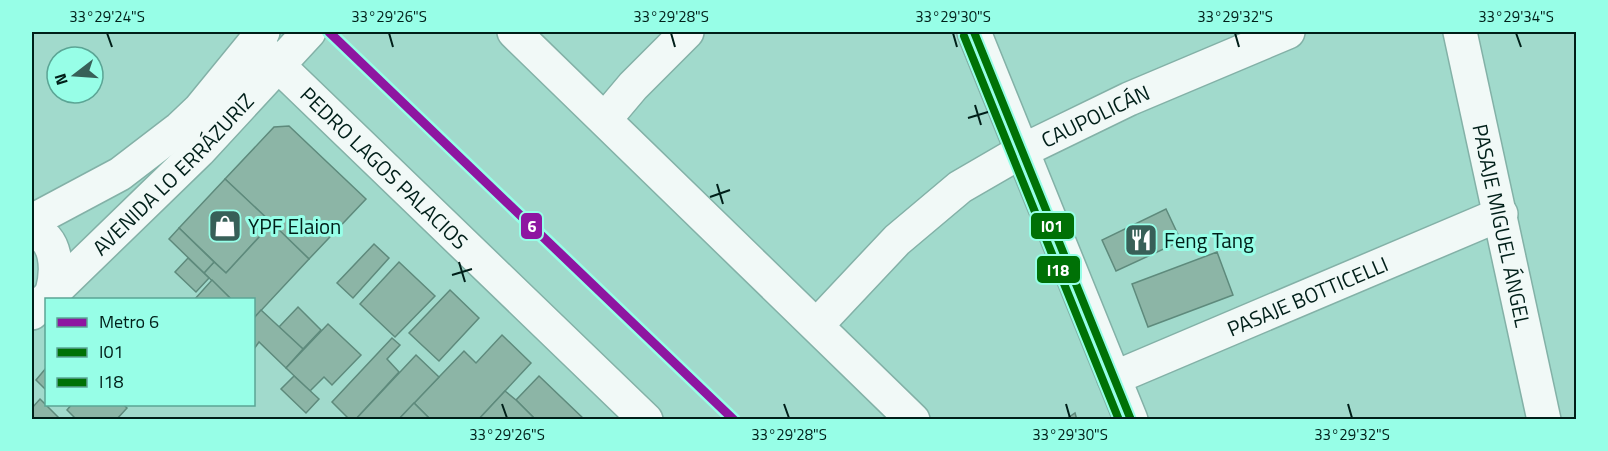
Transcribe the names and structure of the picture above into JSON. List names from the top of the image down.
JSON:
{
  "streets": {
    "street": [
      "CAUPOLICÁN",
      "PEDRO LAGOS PALACIOS",
      "AVENIDA LO ERRÁZURIZ",
      "PASAJE MIGUEL ÁNGEL",
      "PASAJE BOTTICELLI"
    ]
  },
  "crossings": [
    ["PEDRO LAGOS PALACIOS", "AVENIDA LO ERRÁZURIZ"],
    ["PASAJE MIGUEL ÁNGEL", "PASAJE BOTTICELLI"]
  ],
  "places": {
    "shop": ["YPF Elaion"],
    "restaurant": ["Feng Tang"]
  },
  "lines": ["metro line 6", "transit line I01", "transit line I18"],
  "legend": ["Metro 6", "I01", "I18"],
  "north": "left",
  "coordinates": [
    "33°29'24\"S",
    "33°29'26\"S",
    "33°29'28\"S",
    "33°29'30\"S",
    "33°29'32\"S",
    "33°29'34\"S"
  ]
}
